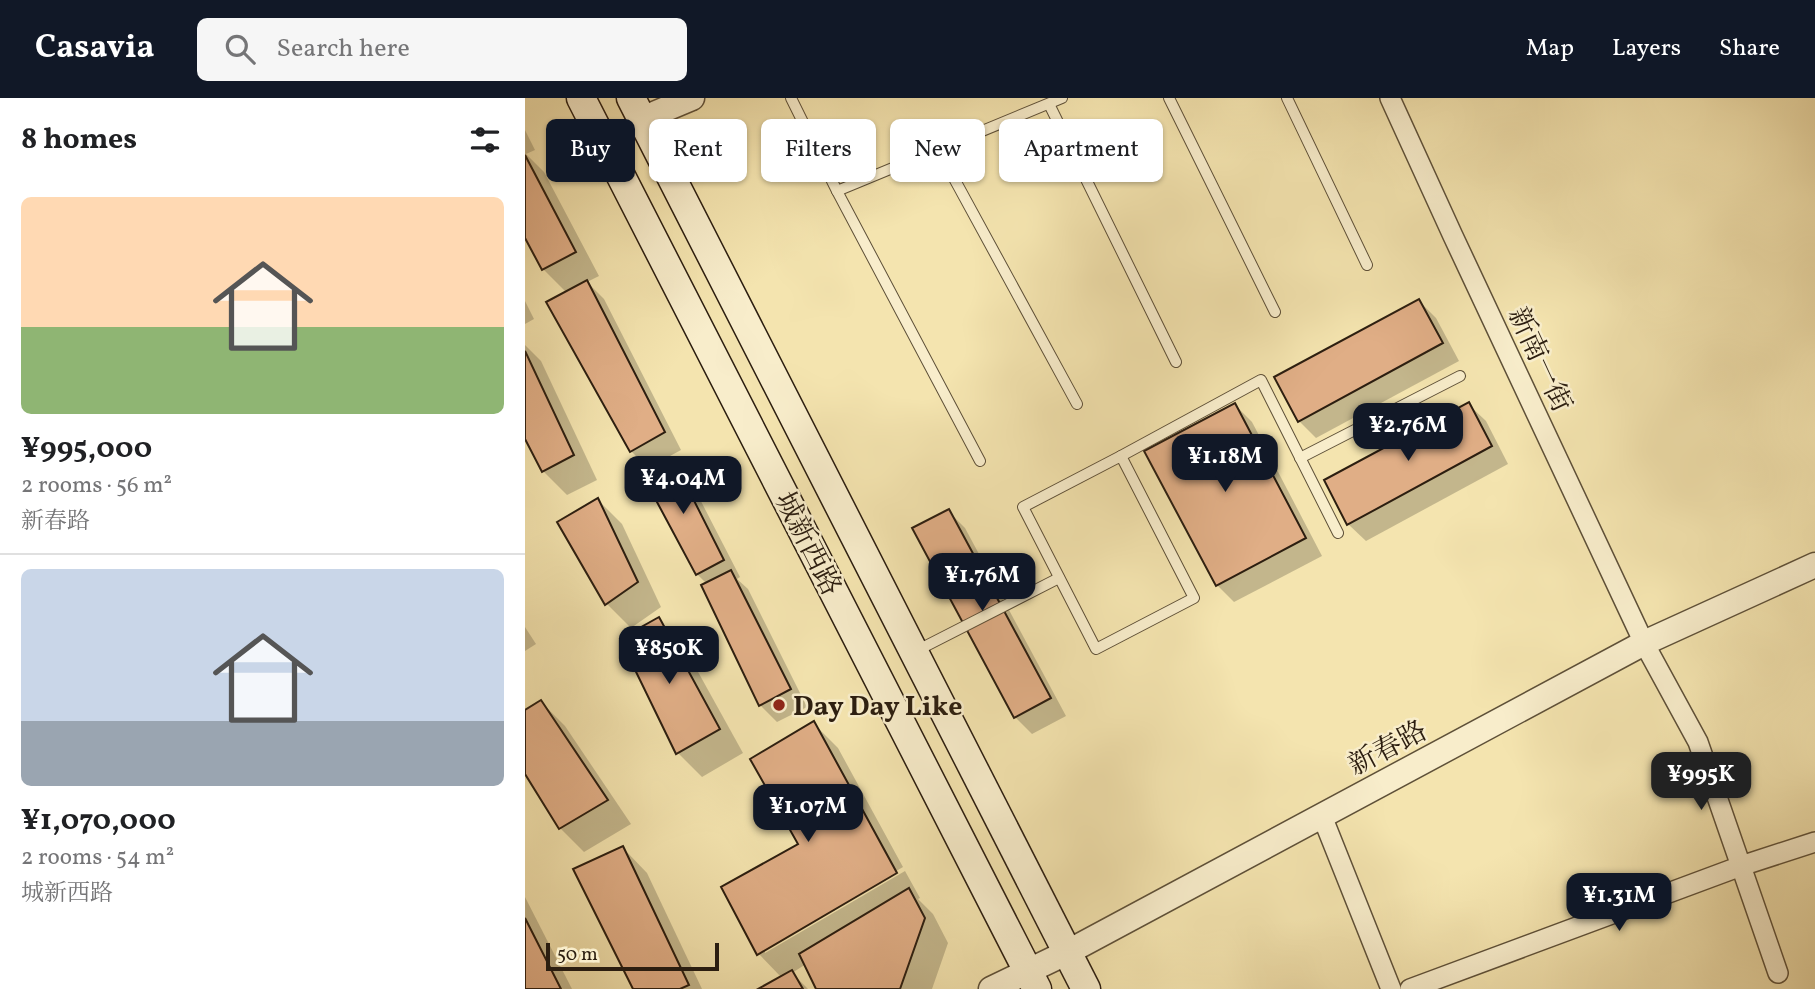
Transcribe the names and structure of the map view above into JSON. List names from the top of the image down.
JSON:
{
  "streets": {
    "main road": ["城新西路"],
    "street": ["新南一街", "新春路"]
  },
  "crossings": [
    ["新南一街", "新春路"],
    ["城新西路", "新春路"]
  ],
  "places": ["Day Day Like"],
  "scale_bar": "50 m",
  "page": {
    "header": "Casavia",
    "search": "Search here",
    "nav": ["Map", "Layers", "Share"],
    "heading": "8 homes",
    "chip": [
      "Buy",
      "Rent",
      "Filters",
      "New",
      "Apartment"
    ],
    "list": [
      {
        "name": "¥995,000",
        "note": "2 rooms · 56 m² · 新春路"
      },
      {
        "name": "¥1,070,000",
        "note": "2 rooms · 54 m² · 城新西路"
      }
    ],
    "price": [
      "¥2.76M",
      "¥1.18M",
      "¥4.04M",
      "¥1.76M",
      "¥850K",
      "¥995K",
      "¥1.07M",
      "¥1.31M"
    ],
    "scale": "50 m"
  }
}
